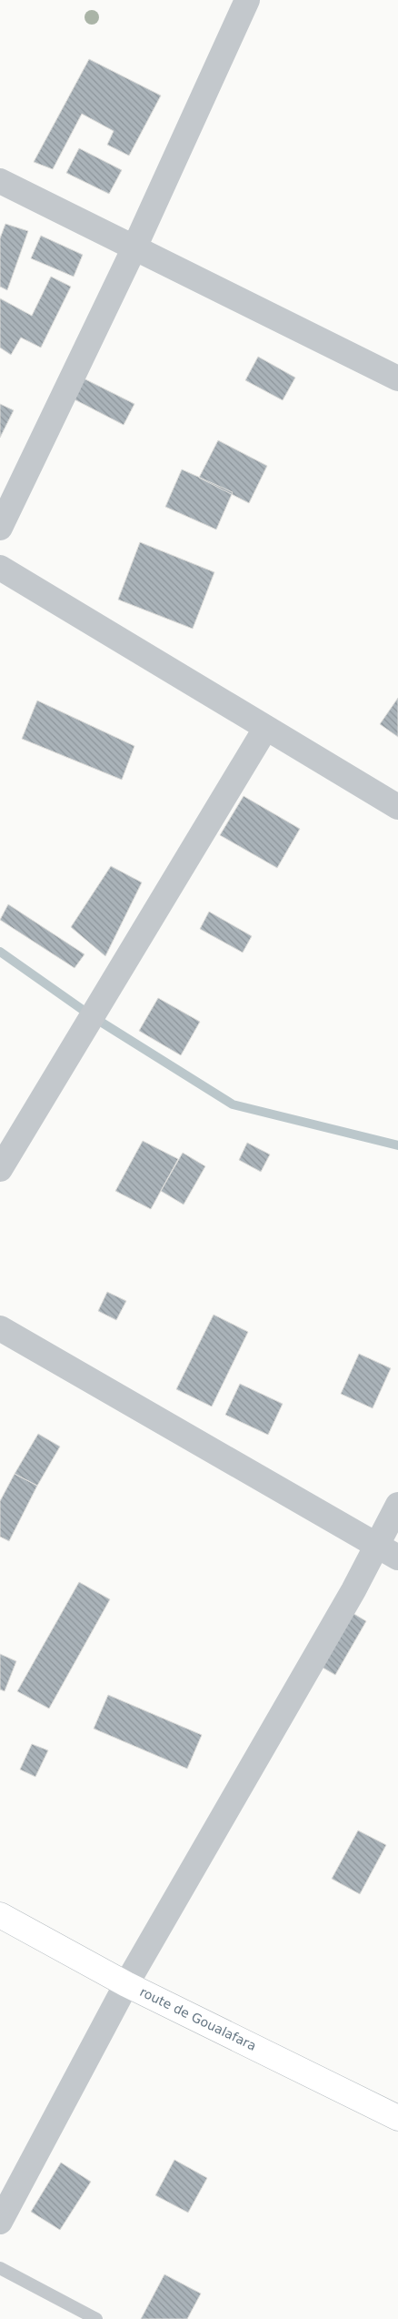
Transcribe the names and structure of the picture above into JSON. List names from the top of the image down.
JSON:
{
  "streets": {
    "street": ["route de Goualafara"]
  }
}
